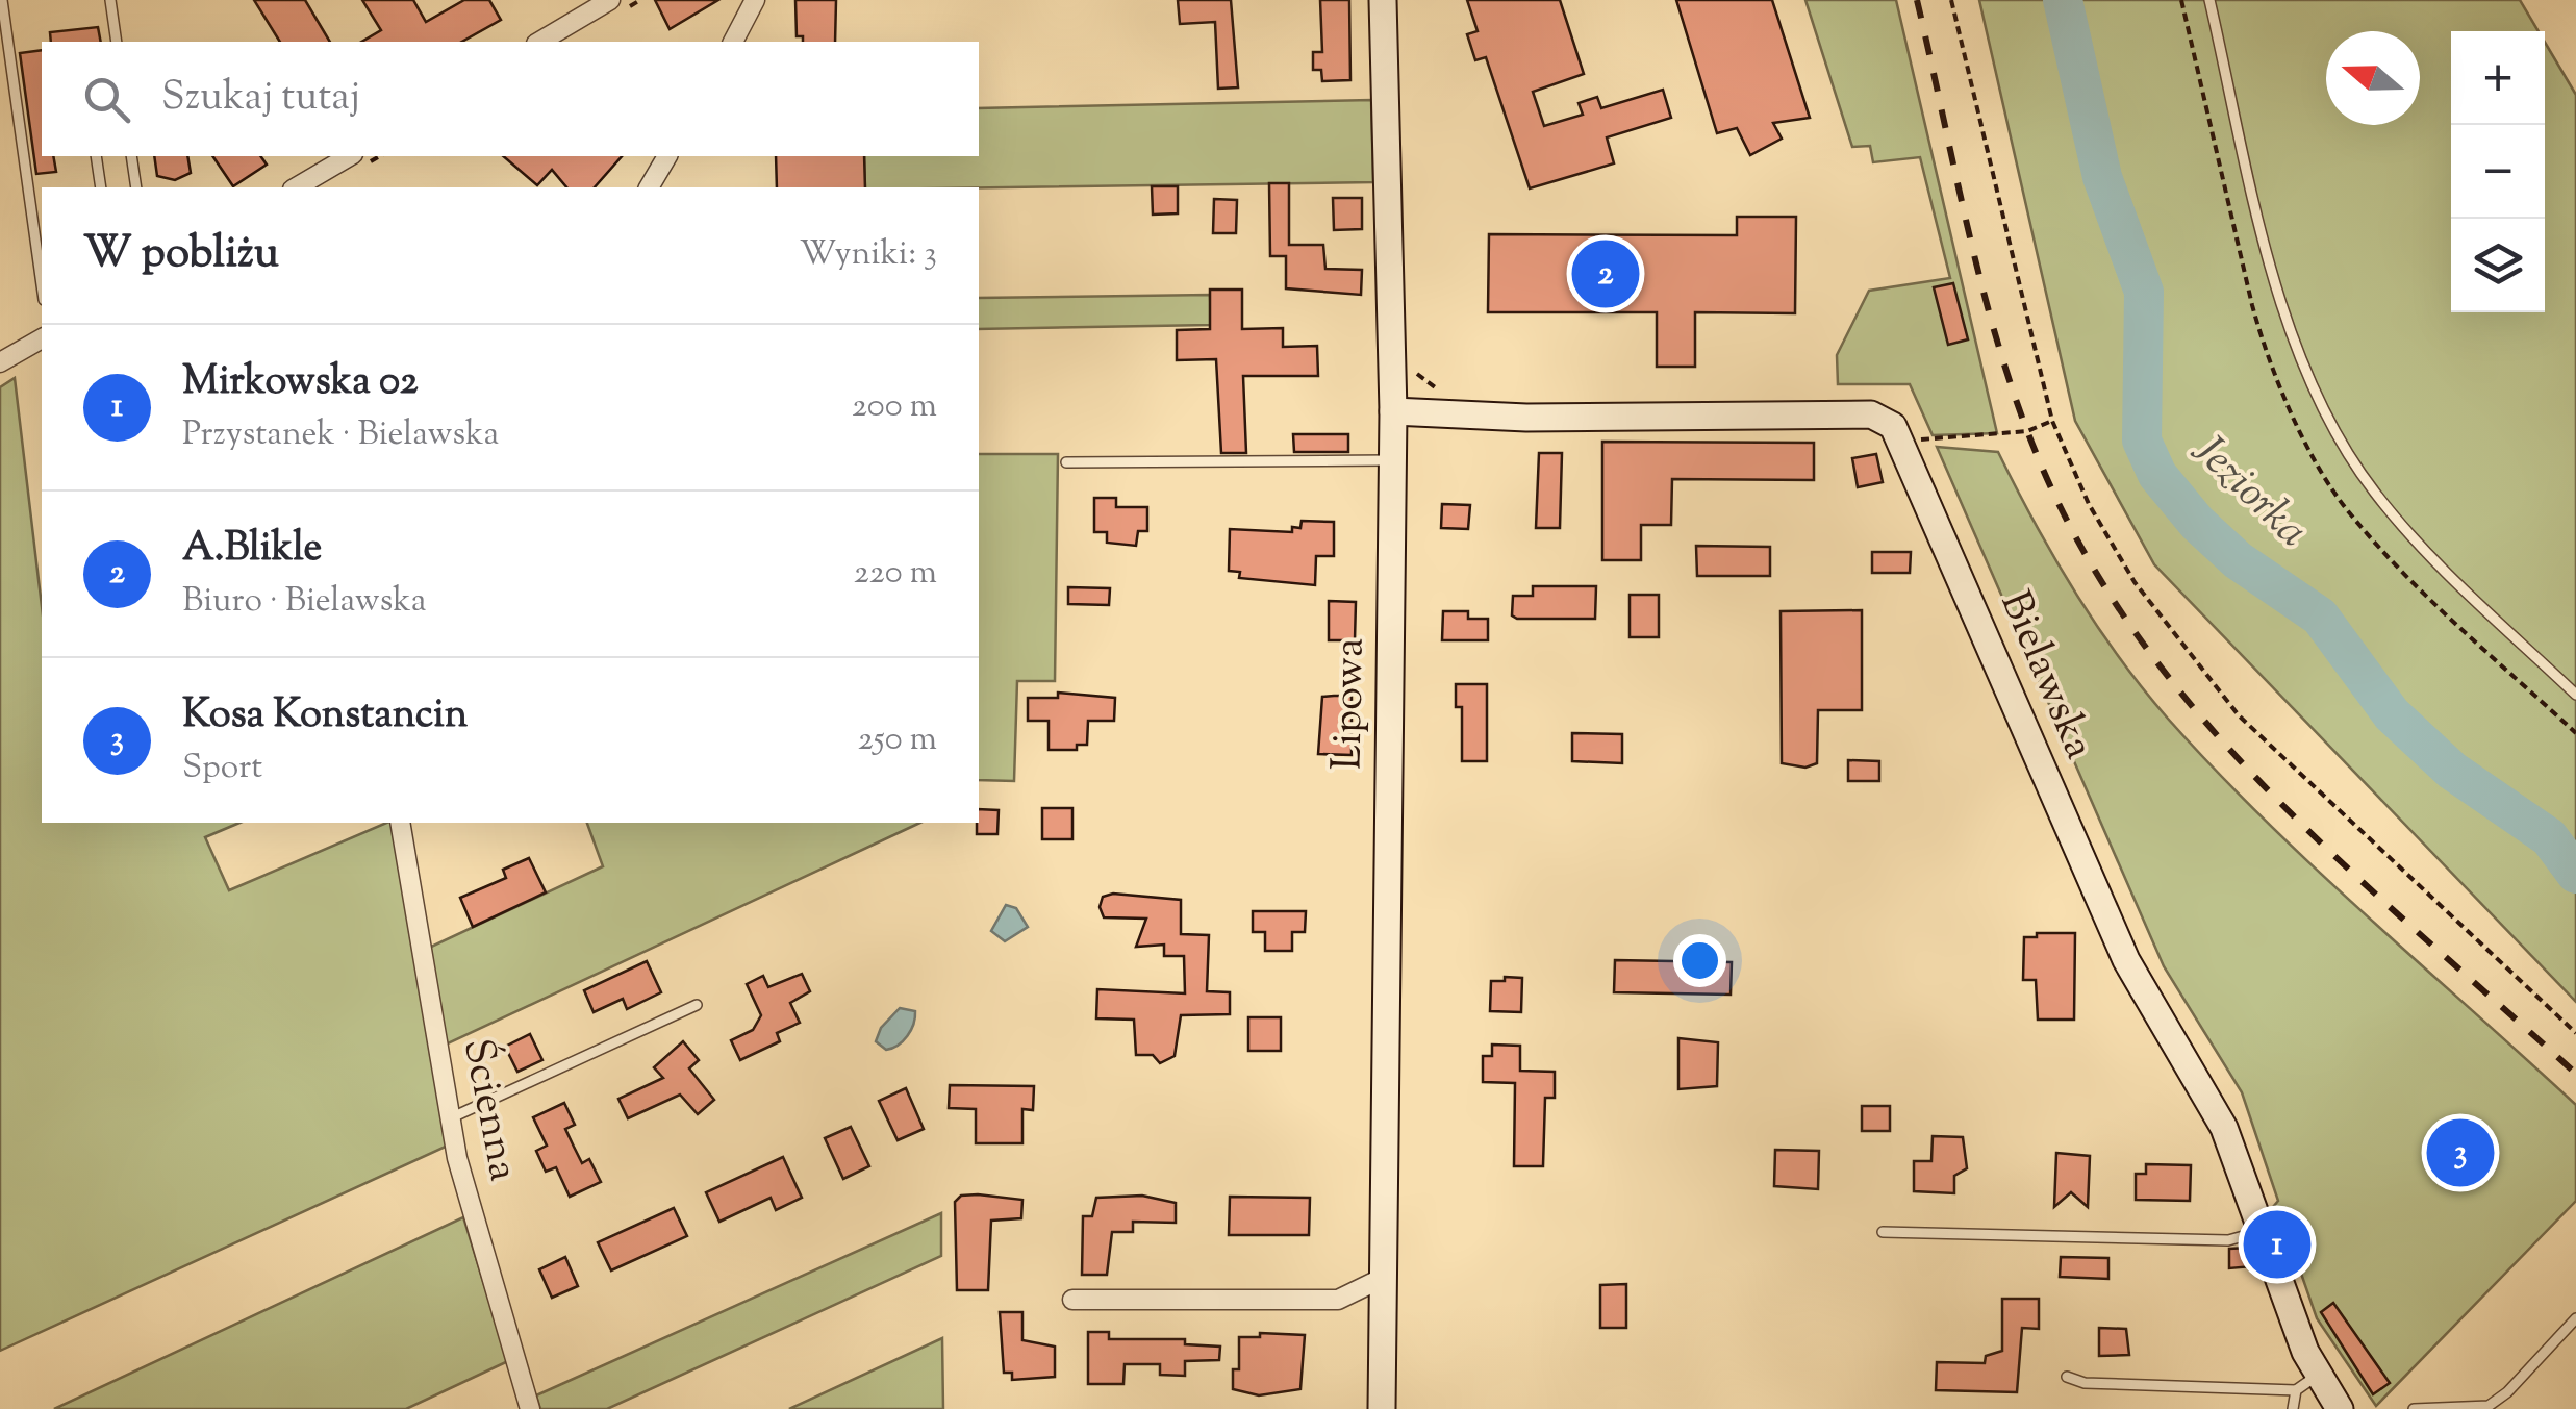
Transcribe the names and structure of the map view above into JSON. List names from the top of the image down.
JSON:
{
  "streets": {
    "street": ["Bielawska", "Lipowa", "Ścienna"]
  },
  "crossings": [
    ["Bielawska", "Lipowa"]
  ],
  "water": ["Jeziorka"],
  "north": "left",
  "page": {
    "map_buttons": ["+", "−"],
    "search": "Szukaj tutaj",
    "heading": ["W pobliżu", "Wyniki: 3"],
    "pins": ["2", "3", "1"],
    "list": [
      {
        "mark": "1",
        "name": "Mirkowska 02",
        "note": "Przystanek · Bielawska",
        "value": "200 m"
      },
      {
        "mark": "2",
        "name": "A.Blikle",
        "note": "Biuro · Bielawska",
        "value": "220 m"
      },
      {
        "mark": "3",
        "name": "Kosa Konstancin",
        "note": "Sport",
        "value": "250 m"
      }
    ]
  }
}
